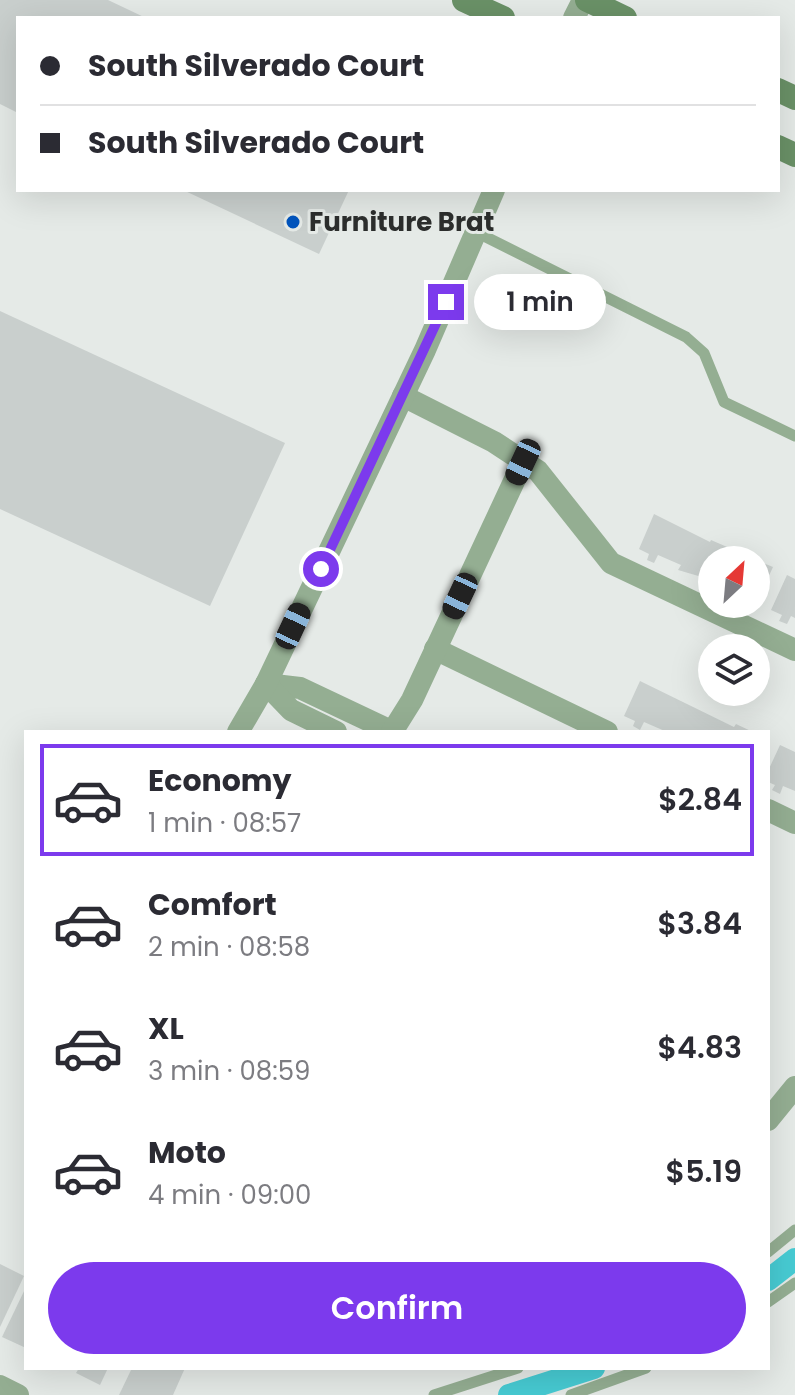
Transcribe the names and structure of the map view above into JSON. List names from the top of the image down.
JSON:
{
  "places": ["Furniture Brat"],
  "north": "top right",
  "page": {
    "banner": ["South Silverado Court", "South Silverado Court"],
    "bubble": "1 min",
    "list": [
      {
        "name": "Economy",
        "note": "1 min · 08:57",
        "value": "$2.84"
      },
      {
        "name": "Comfort",
        "note": "2 min · 08:58",
        "value": "$3.84"
      },
      {
        "name": "XL",
        "note": "3 min · 08:59",
        "value": "$4.83"
      },
      {
        "name": "Moto",
        "note": "4 min · 09:00",
        "value": "$5.19"
      }
    ],
    "buttons": "Confirm"
  }
}
